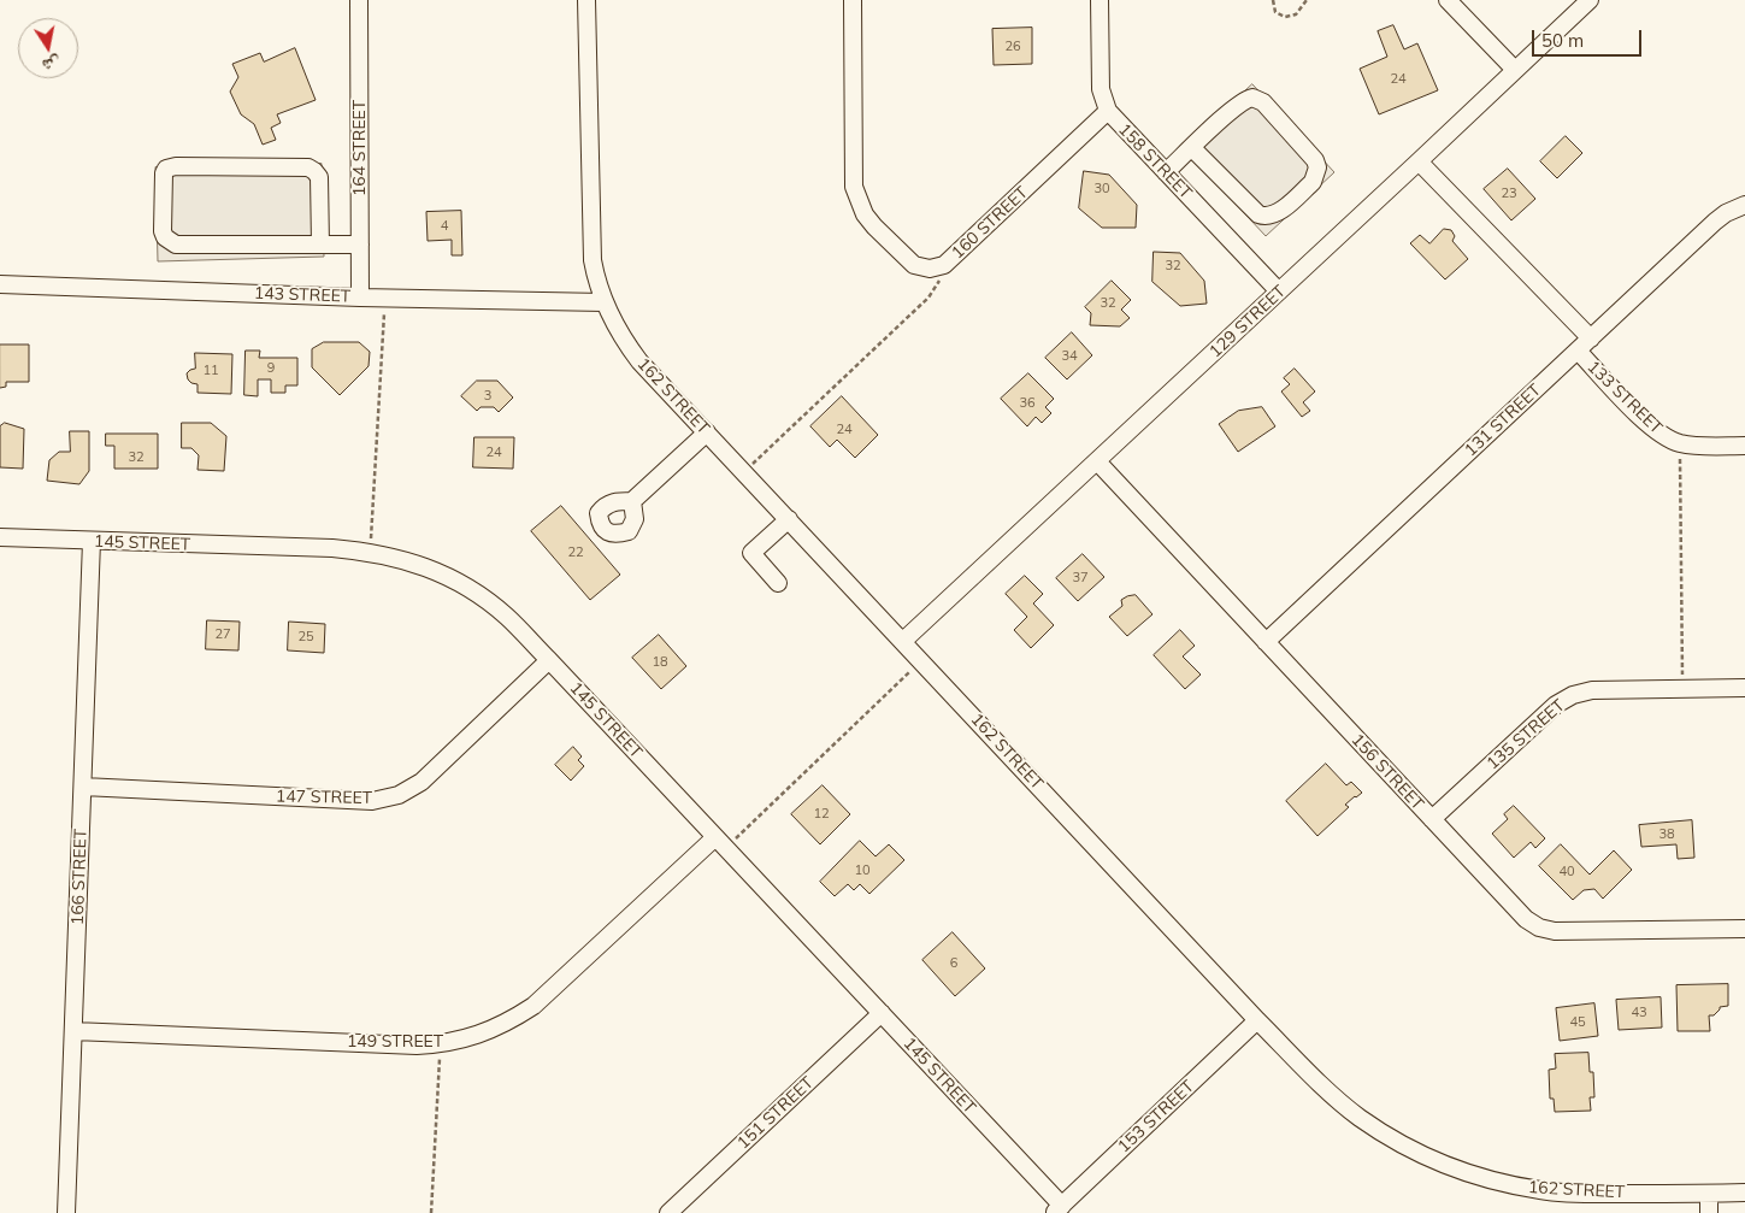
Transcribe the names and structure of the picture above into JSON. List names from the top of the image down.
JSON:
{
  "streets": {
    "street": [
      "164 STREET",
      "158 STREET",
      "160 STREET",
      "143 STREET",
      "129 STREET",
      "162 STREET",
      "133 STREET",
      "131 STREET",
      "145 STREET",
      "135 STREET",
      "156 STREET",
      "147 STREET",
      "166 STREET",
      "149 STREET",
      "151 STREET",
      "153 STREET"
    ]
  },
  "crossings": [
    ["164 STREET", "143 STREET"],
    ["158 STREET", "160 STREET"],
    ["158 STREET", "129 STREET"],
    ["143 STREET", "162 STREET"],
    ["129 STREET", "162 STREET"],
    ["129 STREET", "156 STREET"],
    ["162 STREET", "153 STREET"],
    ["133 STREET", "131 STREET"],
    ["131 STREET", "156 STREET"],
    ["145 STREET", "147 STREET"],
    ["145 STREET", "166 STREET"],
    ["145 STREET", "149 STREET"],
    ["145 STREET", "151 STREET"],
    ["145 STREET", "153 STREET"],
    ["135 STREET", "156 STREET"],
    ["147 STREET", "166 STREET"],
    ["166 STREET", "149 STREET"]
  ],
  "house_numbers": [
    "26",
    "24",
    "30",
    "23",
    "4",
    "32",
    "32",
    "34",
    "9",
    "11",
    "3",
    "36",
    "24",
    "24",
    "32",
    "22",
    "37",
    "27",
    "25",
    "18",
    "12",
    "38",
    "10",
    "40",
    "6",
    "43",
    "45"
  ],
  "scale_bar": "50 m",
  "north": "bottom"
}
